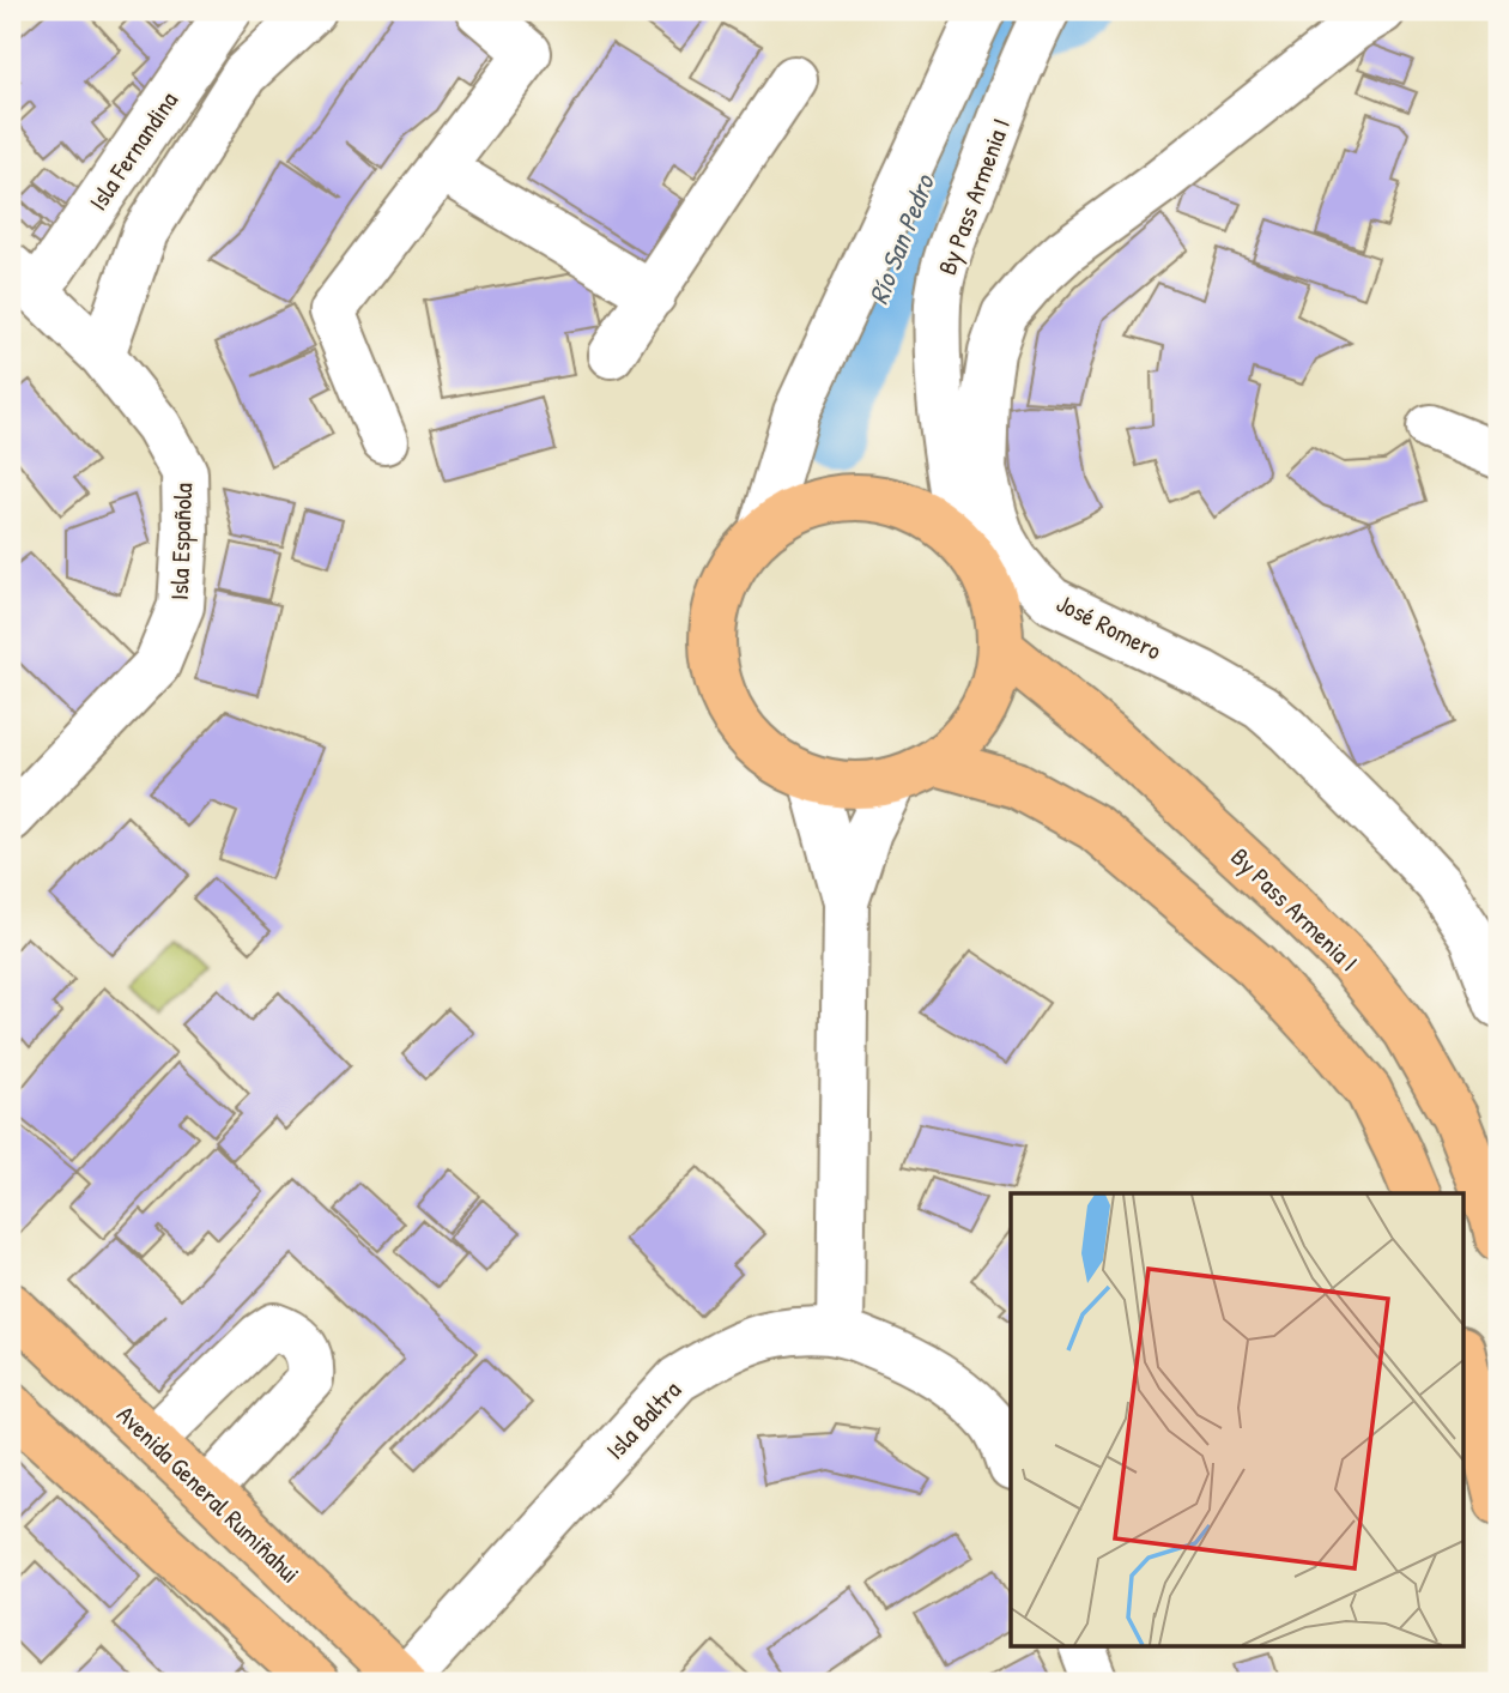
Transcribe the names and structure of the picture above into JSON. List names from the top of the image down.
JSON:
{
  "streets": {
    "main road": ["By Pass Armenia I", "Avenida General Rumiñahui"],
    "street": [
      "Isla Fernandina",
      "Isla Española",
      "José Romero",
      "Isla Baltra"
    ]
  },
  "crossings": [
    ["Isla Fernandina", "Isla Española"],
    ["Isla Baltra", "Avenida General Rumiñahui"]
  ],
  "water": ["Río San Pedro"]
}
